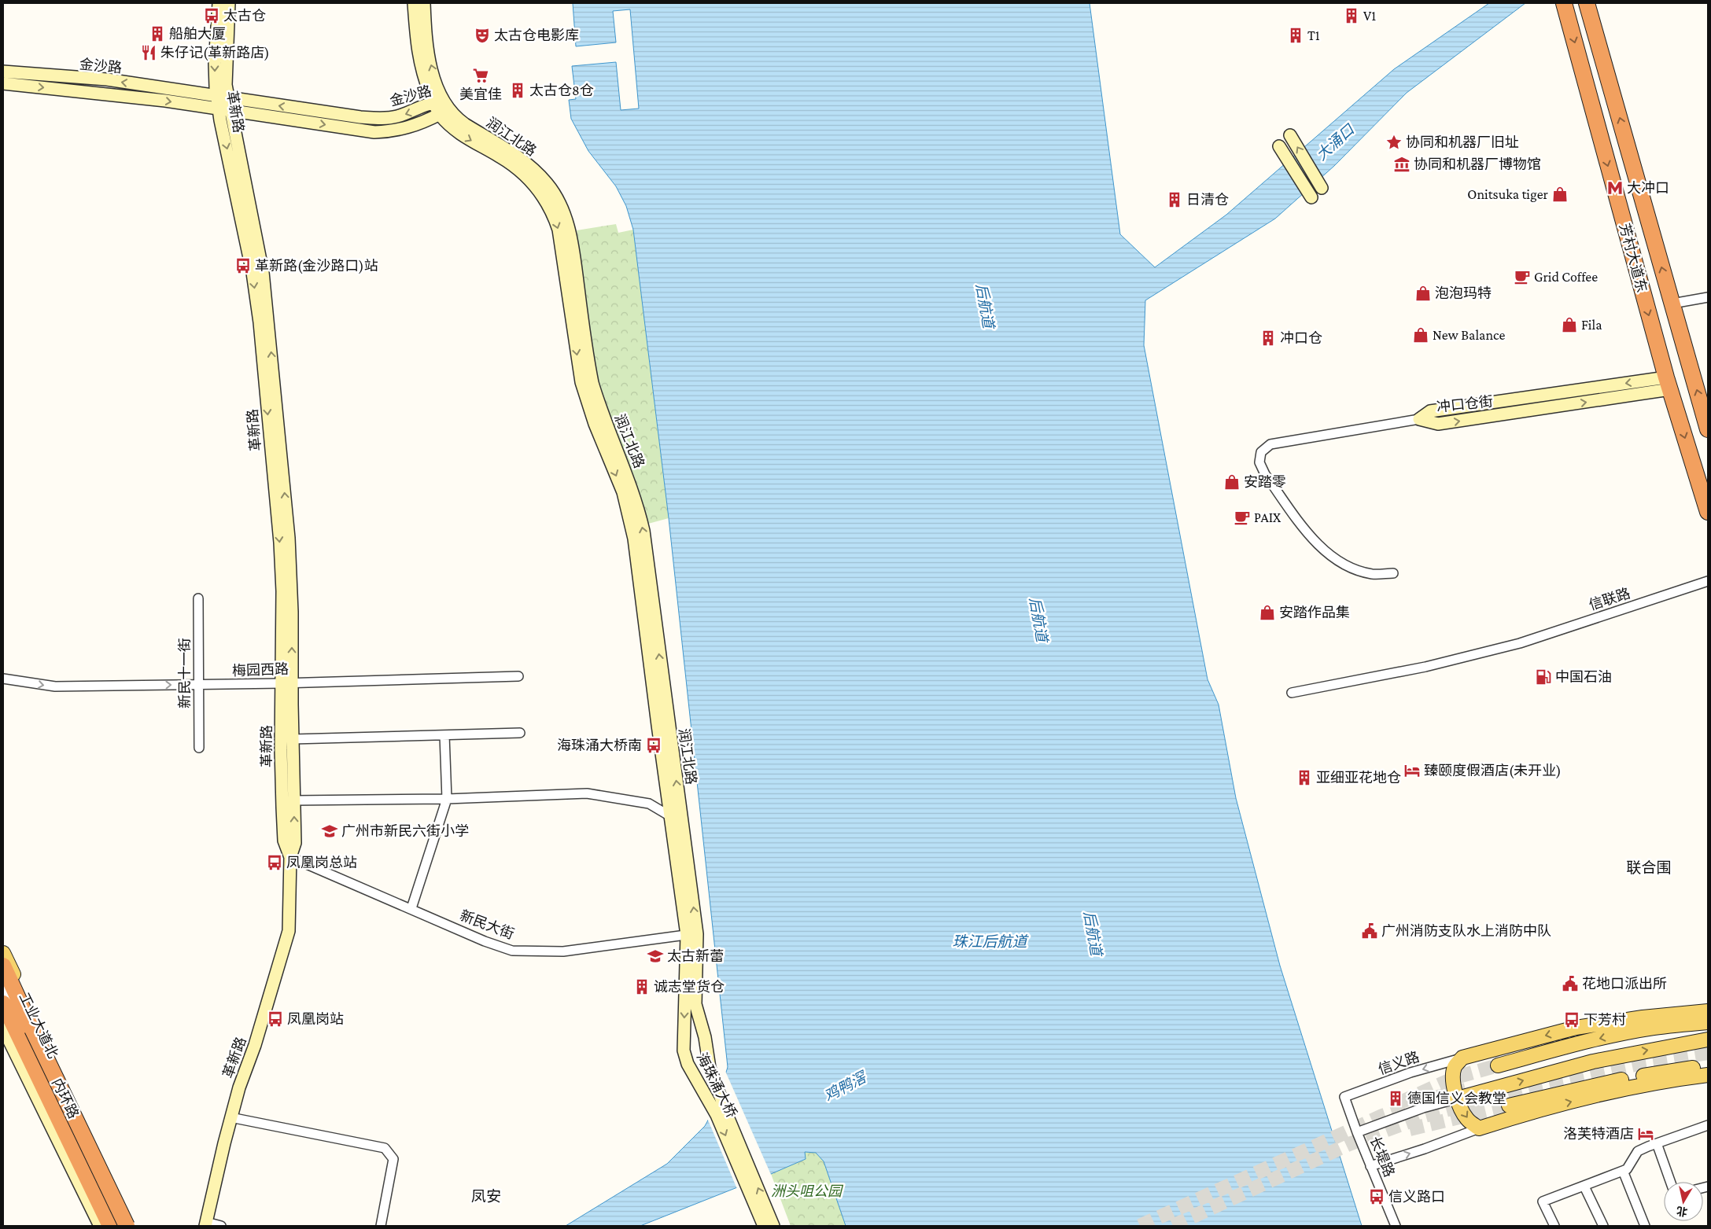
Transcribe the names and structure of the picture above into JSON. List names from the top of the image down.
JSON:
{
  "streets": {
    "highway": ["芳村大道东", "内环路"],
    "main road": [
      "金沙路",
      "革新路",
      "润江北路",
      "冲口仓街",
      "工业大道北",
      "海珠涌大桥"
    ],
    "street": [
      "信联路",
      "梅园西路",
      "新民十一街",
      "新民大街",
      "信义路",
      "长堤路"
    ]
  },
  "crossings": [
    ["金沙路", "革新路"],
    ["金沙路", "润江北路"],
    ["革新路", "梅园西路"],
    ["革新路", "新民大街"],
    ["润江北路", "新民大街"],
    ["润江北路", "海珠涌大桥"],
    ["芳村大道东", "冲口仓街"],
    ["梅园西路", "新民十一街"],
    ["工业大道北", "内环路"],
    ["信义路", "长堤路"]
  ],
  "one_way": ["梅园西路"],
  "districts": ["联合围", "凤安"],
  "water": [
    "大涌口",
    "后航道",
    "珠江后航道",
    "鸡鸭滘"
  ],
  "parks": ["洲头咀公园"],
  "places": {
    "bus stop": [
      "太古仓",
      "革新路(金沙路口)站",
      "海珠涌大桥南",
      "凤凰岗总站",
      "凤凰岗站",
      "下芳村",
      "信义路口"
    ],
    "building": [
      "V1",
      "船舶大厦",
      "T1",
      "太古仓8仓",
      "日清仓",
      "冲口仓",
      "亚细亚花地仓",
      "诚志堂货仓",
      "德国信义会教堂"
    ],
    "theatre": ["太古仓电影库"],
    "restaurant": ["朱仔记(革新路店)"],
    "supermarket": ["美宜佳"],
    "place": ["协同和机器厂旧址"],
    "museum": ["协同和机器厂博物馆"],
    "metro station": ["大冲口"],
    "shop": [
      "Onitsuka tiger",
      "泡泡玛特",
      "Fila",
      "New Balance",
      "安踏零",
      "安踏作品集"
    ],
    "cafe": ["Grid Coffee", "PAIX"],
    "fuel station": ["中国石油"],
    "hotel": ["臻颐度假酒店(未开业)", "洛芙特酒店"],
    "school or university": ["广州市新民六街小学", "太古新蕾"],
    "public building": ["广州消防支队水上消防中队", "花地口派出所"]
  },
  "north": "bottom"
}
